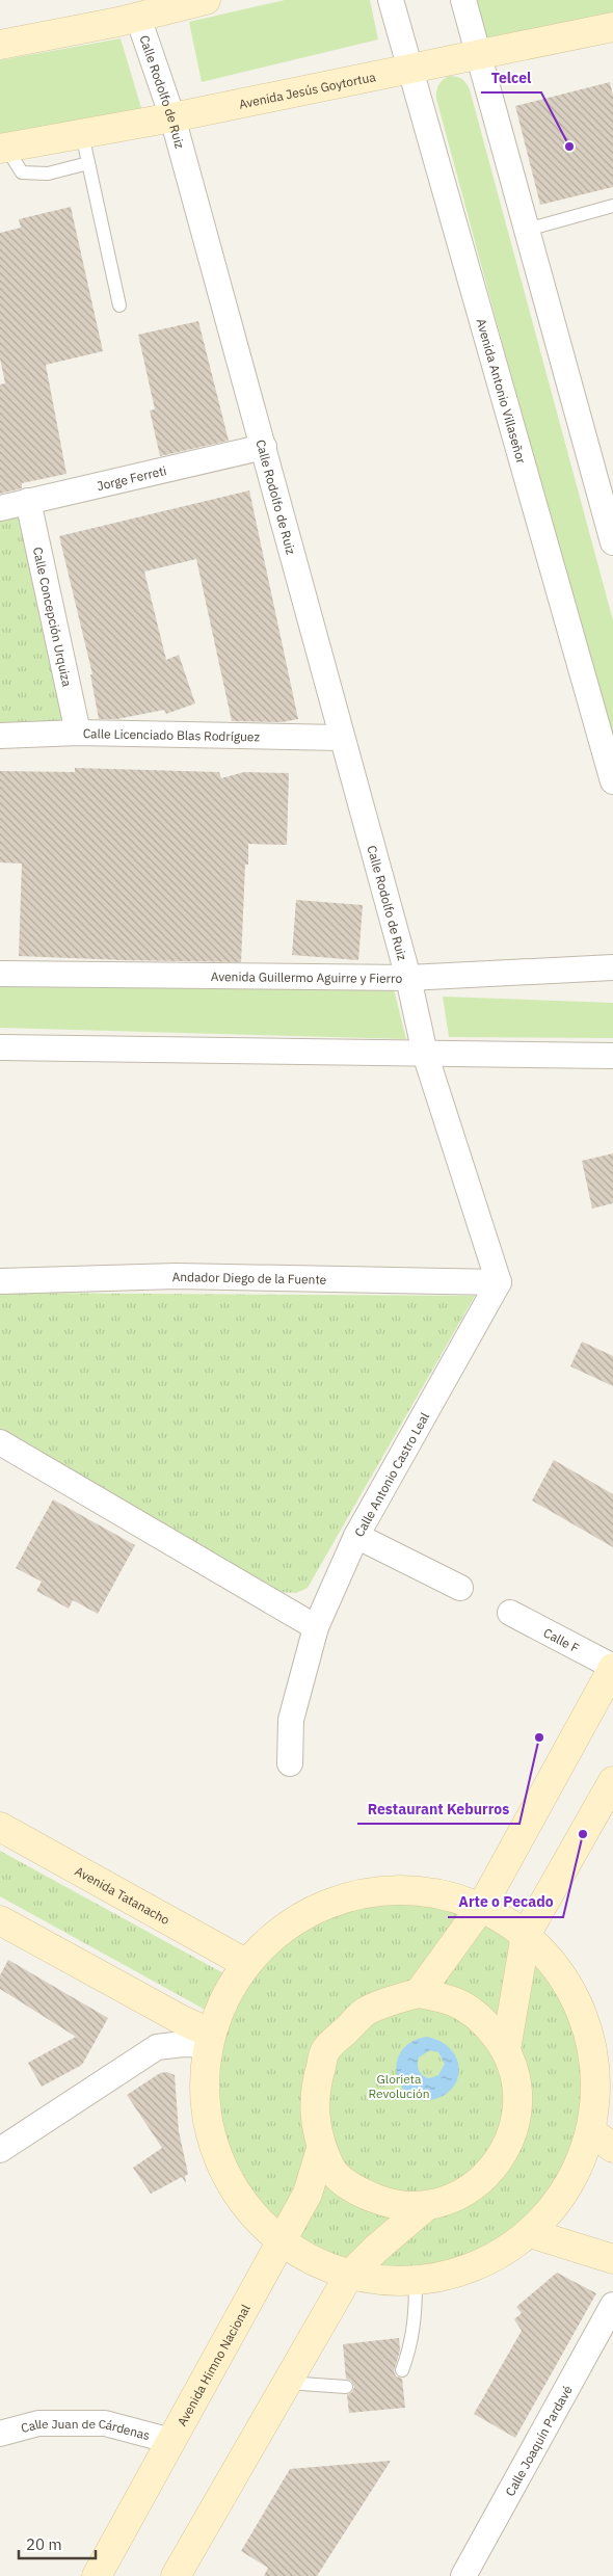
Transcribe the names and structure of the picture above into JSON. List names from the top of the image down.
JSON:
{
  "streets": {
    "street": [
      "Avenida Jesús Goytortua",
      "Calle Rodolfo de Ruiz",
      "Avenida Antonio Villaseñor",
      "Jorge Ferreti",
      "Calle Concepción Urquiza",
      "Calle Licenciado Blas Rodríguez",
      "Avenida Guillermo Aguirre y Fierro",
      "Andador Diego de la Fuente",
      "Calle Antonio Castro Leal",
      "Calle F",
      "Avenida Tatanacho",
      "Avenida Himno Nacional",
      "Calle Juan de Cárdenas",
      "Calle Joaquín Pardavé"
    ]
  },
  "crossings": [
    ["Avenida Jesús Goytortua", "Calle Rodolfo de Ruiz"],
    ["Avenida Jesús Goytortua", "Avenida Antonio Villaseñor"],
    ["Calle Rodolfo de Ruiz", "Jorge Ferreti"],
    ["Calle Rodolfo de Ruiz", "Calle Licenciado Blas Rodríguez"],
    ["Calle Rodolfo de Ruiz", "Avenida Guillermo Aguirre y Fierro"],
    ["Jorge Ferreti", "Calle Concepción Urquiza"],
    ["Calle Concepción Urquiza", "Calle Licenciado Blas Rodríguez"],
    ["Andador Diego de la Fuente", "Calle Antonio Castro Leal"],
    ["Avenida Himno Nacional", "Calle Juan de Cárdenas"]
  ],
  "parks": ["Glorieta Revolución"],
  "places": ["Telcel", "Restaurant Keburros", "Arte o Pecado"],
  "scale_bar": "20 m"
}
